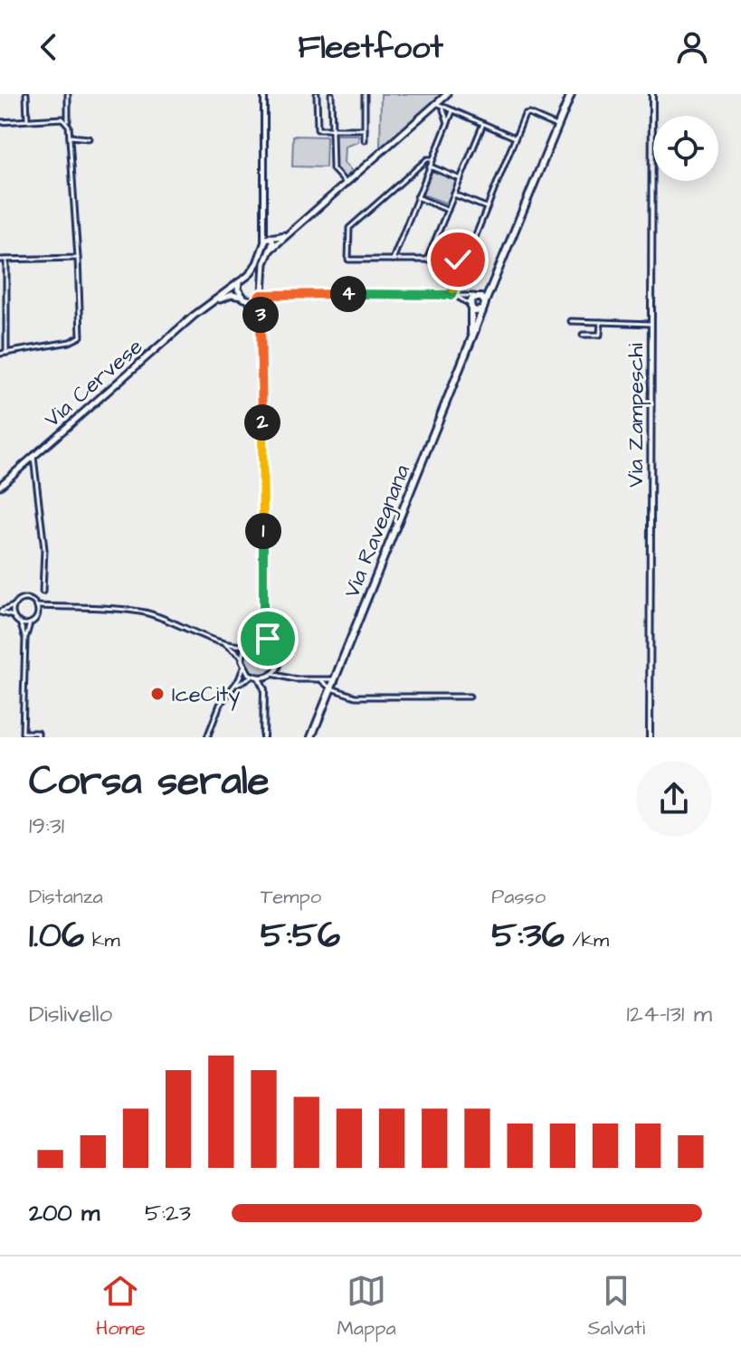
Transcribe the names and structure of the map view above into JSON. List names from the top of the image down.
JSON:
{
  "streets": {
    "main road": ["Via Cervese", "Via Ravegnana"],
    "street": ["Via Zampeschi"]
  },
  "places": ["IceCity"],
  "page": {
    "header": "Fleetfoot",
    "pins": [
      "4",
      "3",
      "2",
      "1"
    ],
    "heading": ["Corsa serale", "19:31"],
    "stats": [
      ["Distanza", "1.06 km"],
      ["Tempo", "5:56"],
      ["Passo", "5:36 /km"]
    ],
    "chart": ["Dislivello", "124–131 m"],
    "list": [
      {
        "name": "200 m",
        "note": "5:23"
      }
    ],
    "tabs": ["Home", "Mappa", "Salvati"]
  }
}
